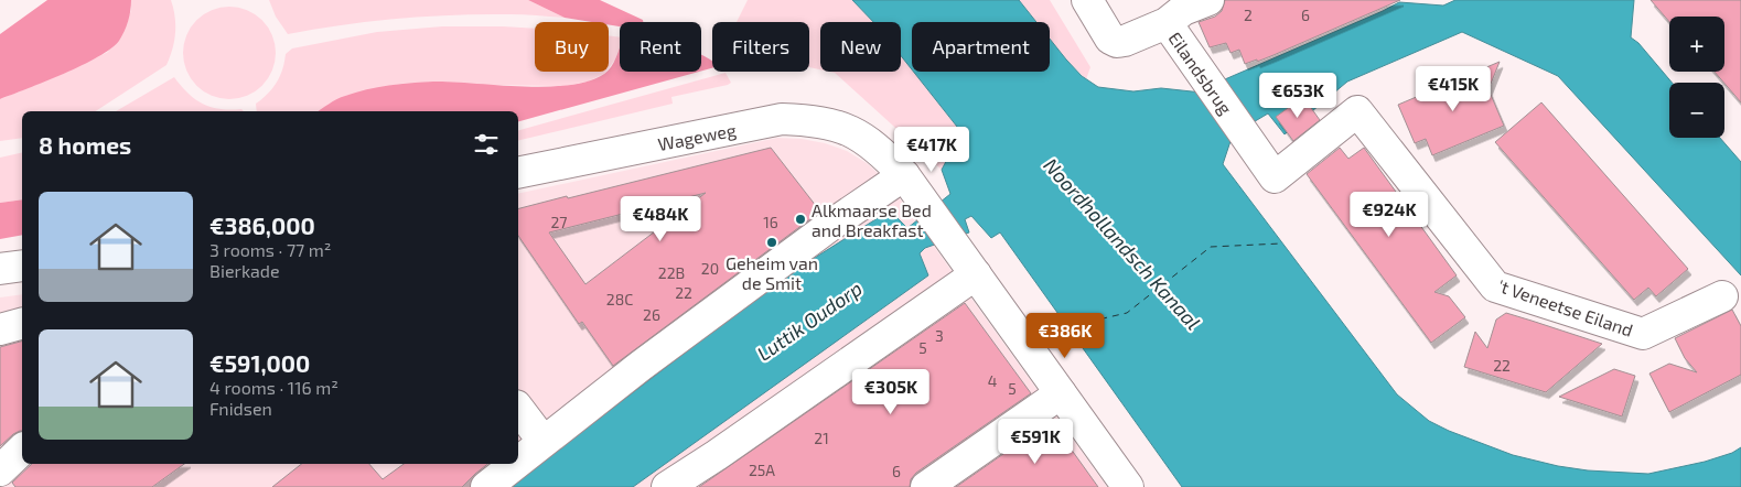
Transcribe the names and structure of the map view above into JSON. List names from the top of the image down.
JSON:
{
  "streets": {
    "street": ["Eilandsbrug", "Wageweg", "'t Veneetse Eiland"]
  },
  "crossings": [
    ["Eilandsbrug", "'t Veneetse Eiland"]
  ],
  "water": ["Noordhollandsch Kanaal", "Luttik Oudorp"],
  "places": ["Alkmaarse Bed and Breakfast", "Geheim van de Smit"],
  "house_numbers": [
    "2",
    "6",
    "27",
    "16",
    "20",
    "22B",
    "22",
    "28C",
    "26",
    "3",
    "5",
    "22",
    "4",
    "5",
    "21",
    "25A",
    "6"
  ],
  "page": {
    "map_buttons": ["+", "−"],
    "chip": [
      "Buy",
      "Rent",
      "Filters",
      "New",
      "Apartment"
    ],
    "price": [
      "€415K",
      "€653K",
      "€417K",
      "€924K",
      "€484K",
      "€386K",
      "€305K",
      "€591K"
    ],
    "heading": "8 homes",
    "list": [
      {
        "name": "€386,000",
        "note": "3 rooms · 77 m² · Bierkade"
      },
      {
        "name": "€591,000",
        "note": "4 rooms · 116 m² · Fnidsen"
      }
    ]
  }
}
